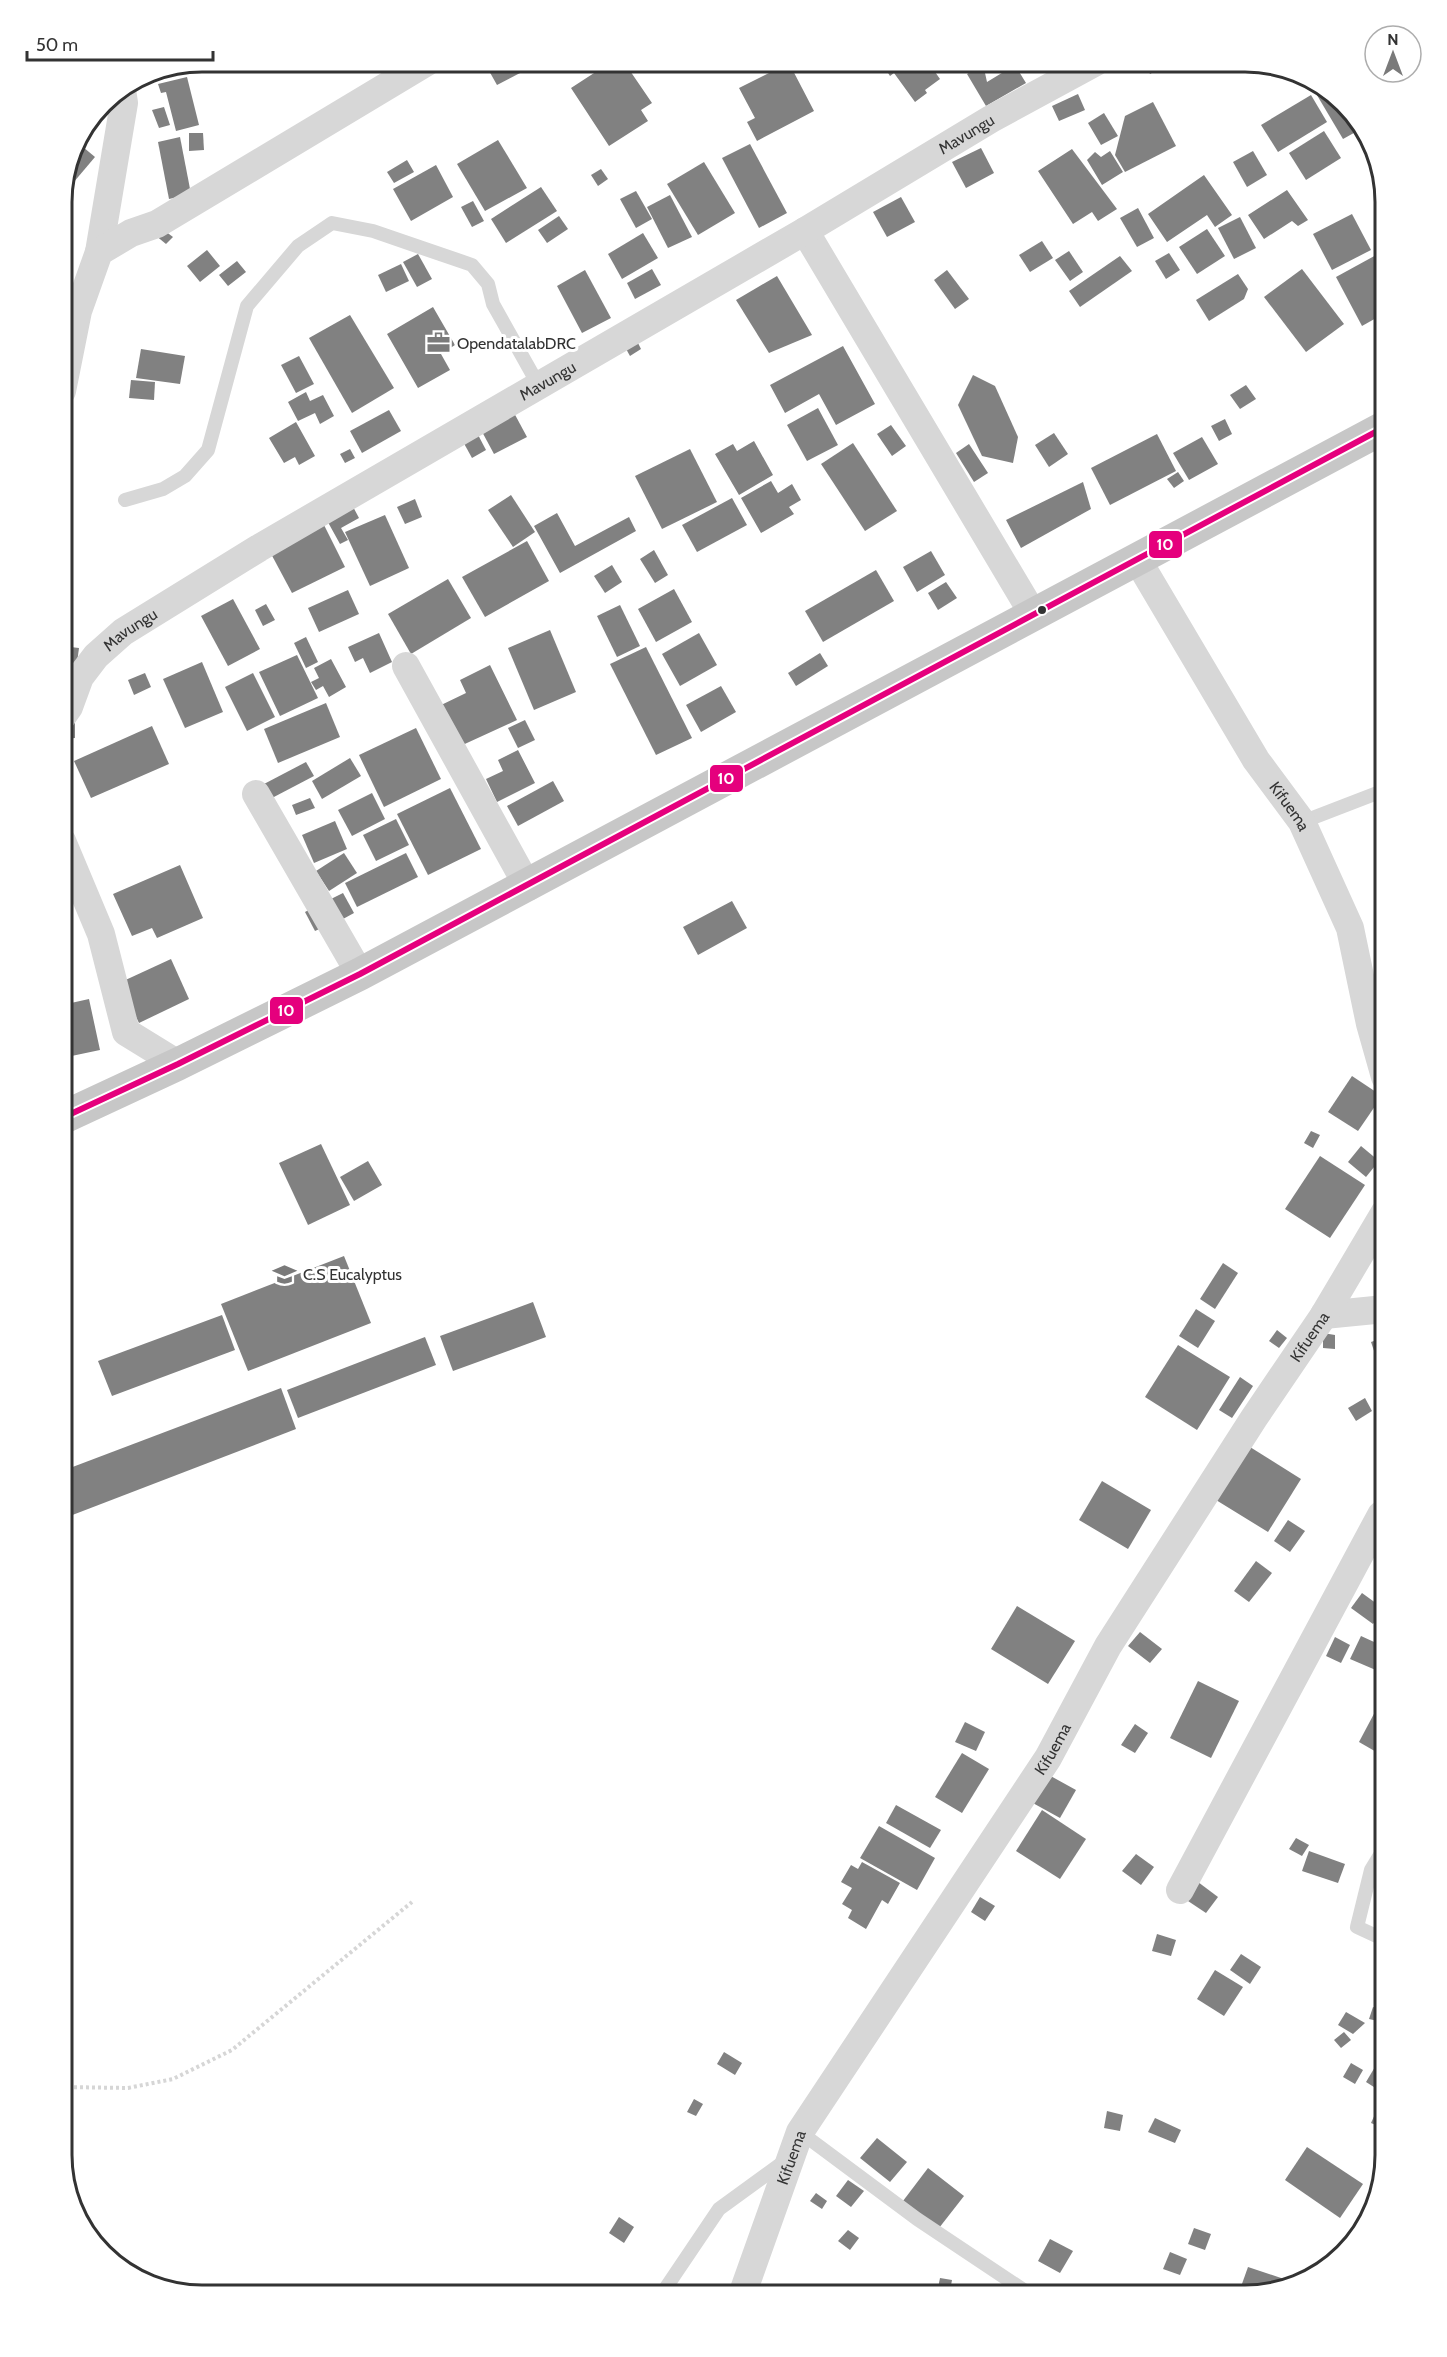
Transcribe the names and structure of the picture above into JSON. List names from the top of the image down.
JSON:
{
  "streets": {
    "street": ["Mavungu", "Kifuema"]
  },
  "places": {
    "office": ["OpendatalabDRC"],
    "school or university": ["C.S Eucalyptus"]
  },
  "lines": ["transit line 10"],
  "scale_bar": "50 m",
  "north": "top"
}
